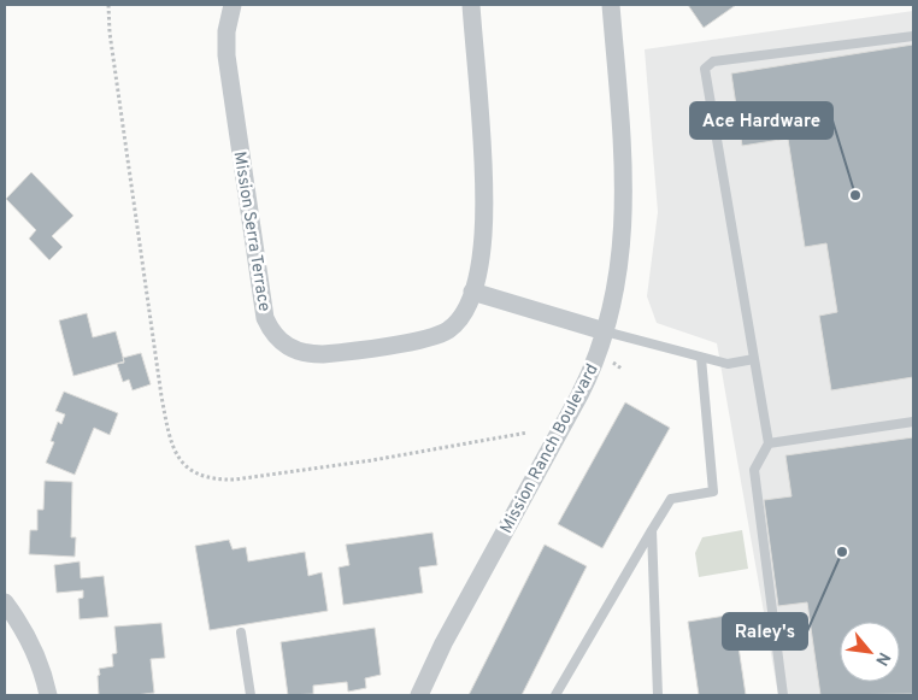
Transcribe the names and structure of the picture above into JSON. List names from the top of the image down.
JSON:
{
  "streets": {
    "street": ["Mission Serra Terrace", "Mission Ranch Boulevard"]
  },
  "places": ["Ace Hardware", "Raley's"],
  "north": "bottom right"
}
